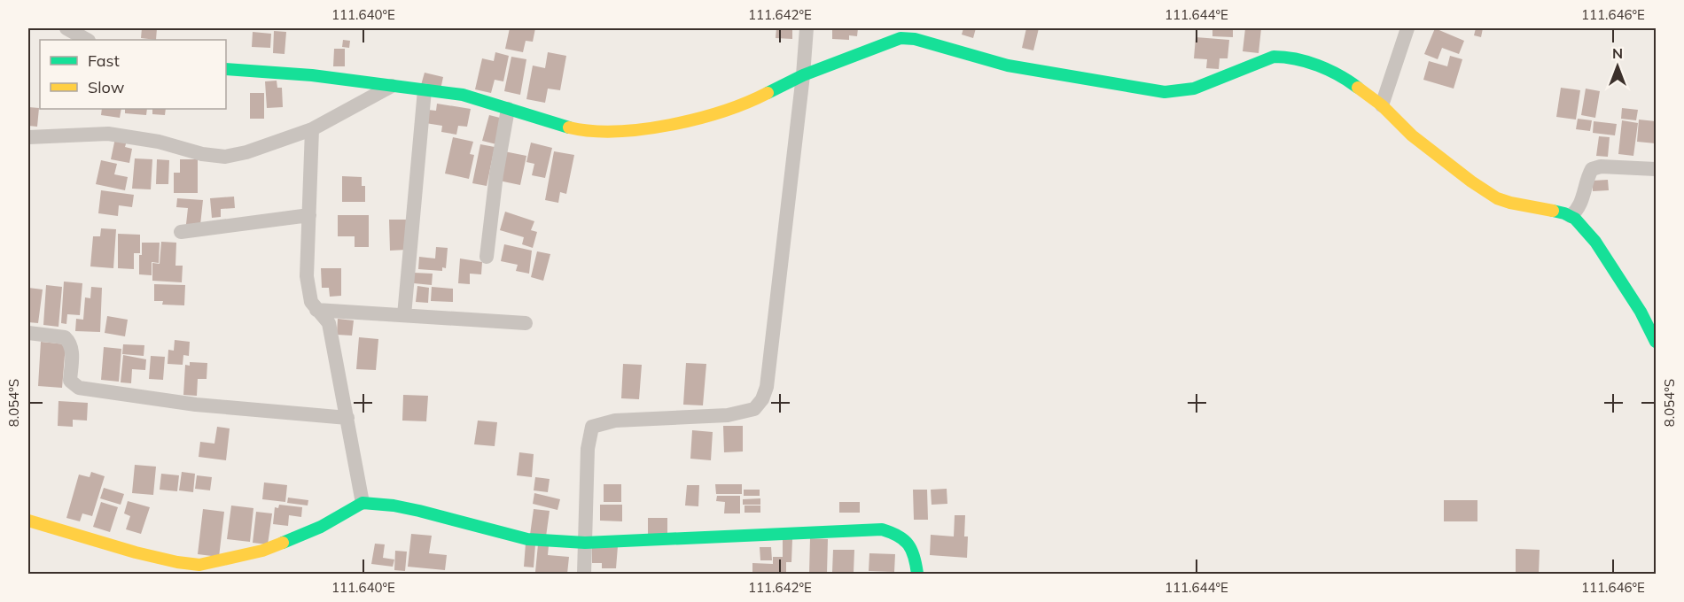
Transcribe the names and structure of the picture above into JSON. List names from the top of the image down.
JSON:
{
  "legend": ["Fast", "Slow"],
  "north": "top",
  "coordinates": [
    "111.640°E",
    "111.642°E",
    "111.644°E",
    "111.646°E",
    "8.054°S"
  ]
}
